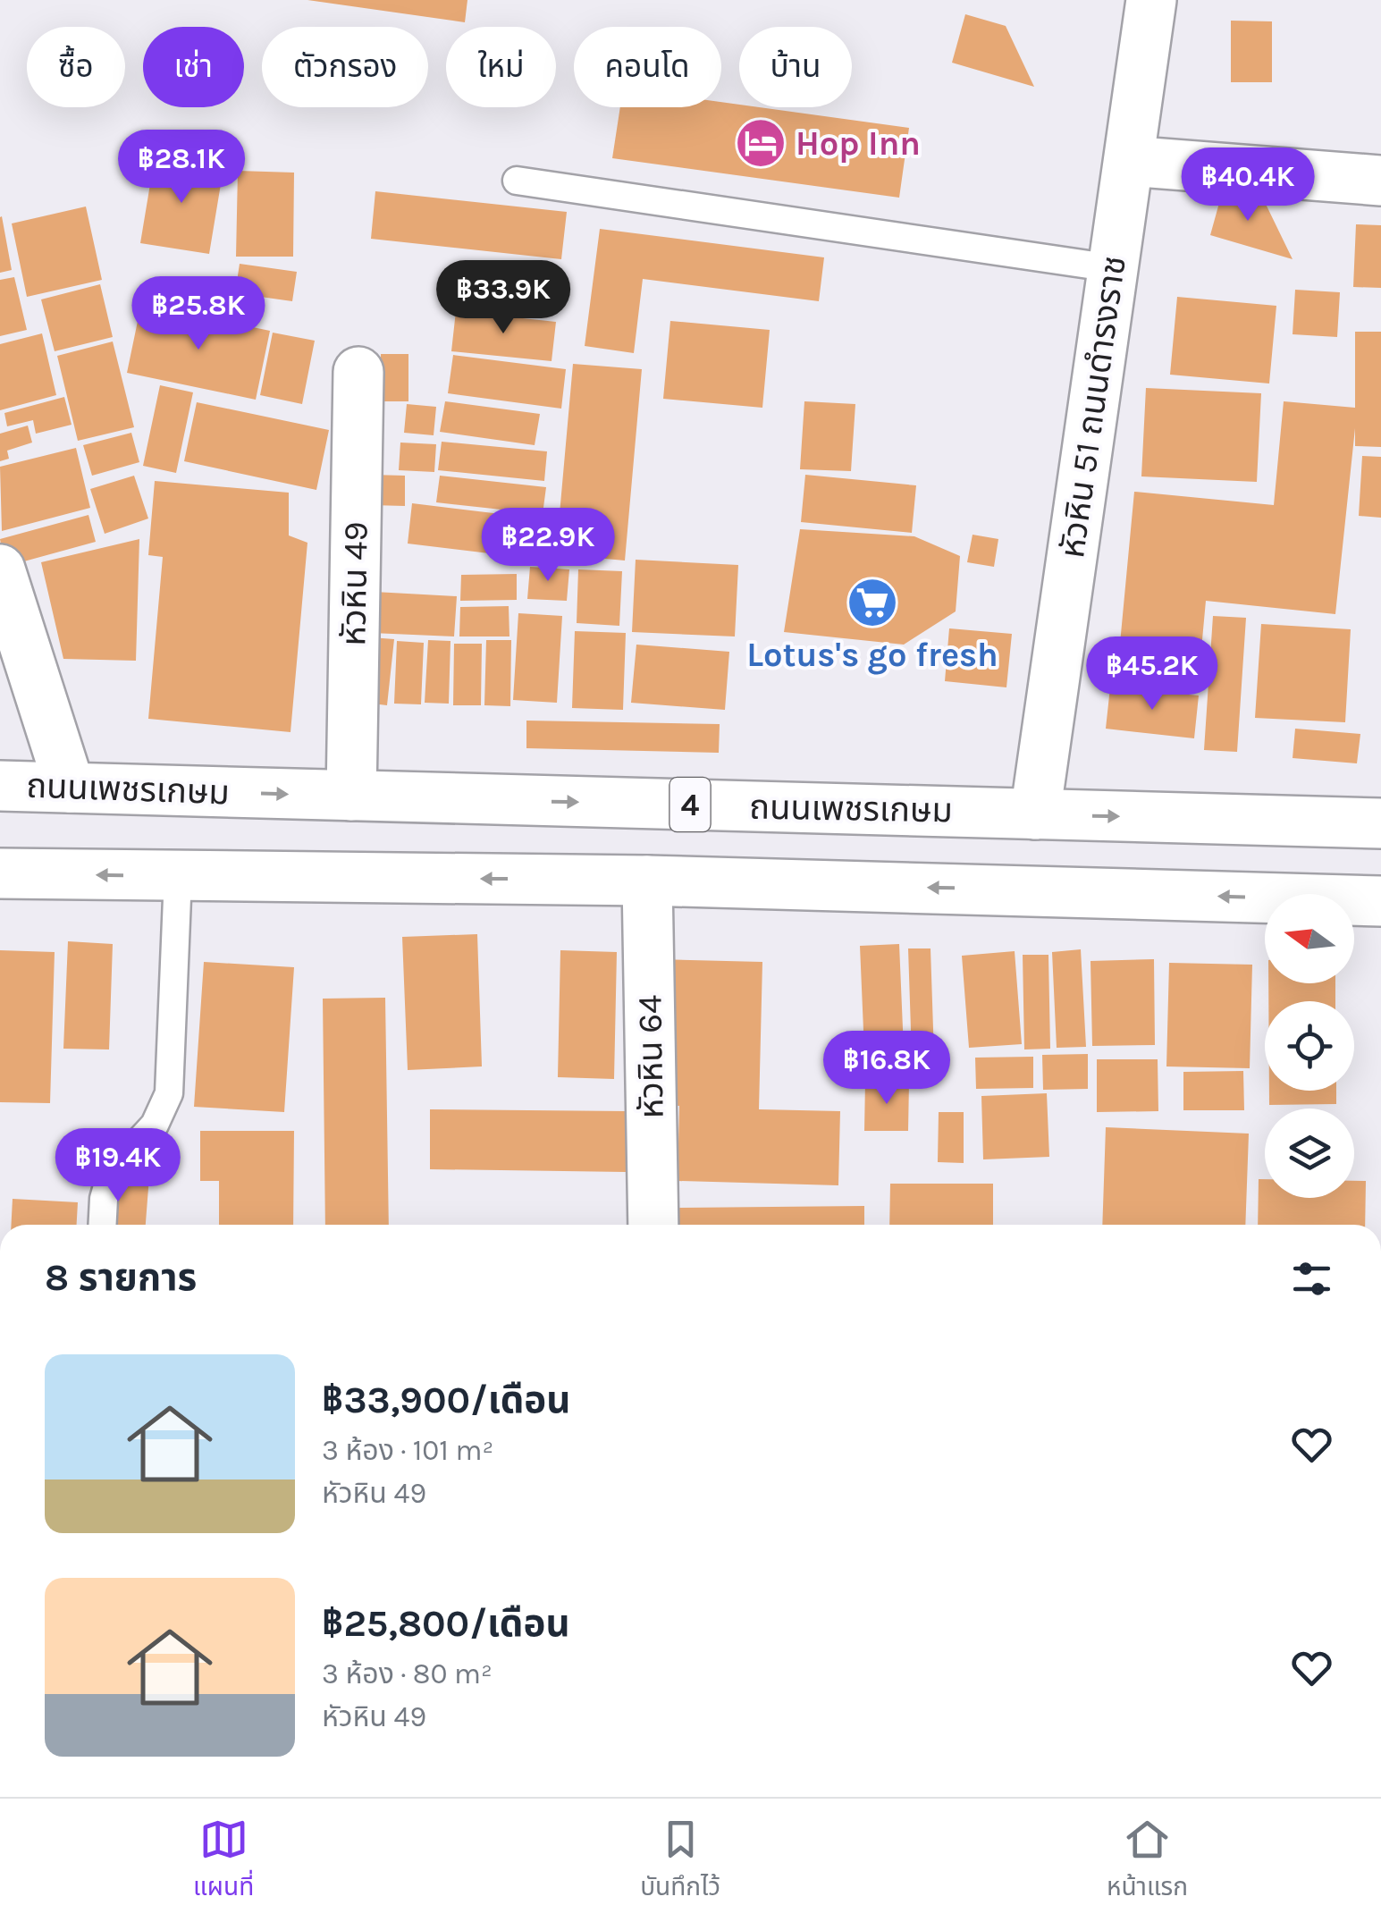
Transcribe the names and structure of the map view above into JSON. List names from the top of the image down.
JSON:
{
  "streets": {
    "main road": [
      "หัวหิน 51 ถนนดำรงราช",
      "หัวหิน 49",
      "ถนนเพชรเกษม",
      "4",
      "หัวหิน 64"
    ]
  },
  "crossings": [
    ["หัวหิน 51 ถนนดำรงราช", "ถนนเพชรเกษม"],
    ["หัวหิน 51 ถนนดำรงราช", "4"],
    ["หัวหิน 49", "ถนนเพชรเกษม"],
    ["4", "หัวหิน 64"]
  ],
  "places": {
    "hotel": ["Hop Inn"],
    "supermarket": ["Lotus's go fresh"]
  },
  "north": "left",
  "page": {
    "chip": [
      "ซื้อ",
      "เช่า",
      "ตัวกรอง",
      "ใหม่",
      "คอนโด",
      "บ้าน"
    ],
    "price": [
      "฿28.1K",
      "฿40.4K",
      "฿33.9K",
      "฿25.8K",
      "฿22.9K",
      "฿45.2K",
      "฿16.8K",
      "฿19.4K"
    ],
    "heading": "8 รายการ",
    "list": [
      {
        "name": "฿33,900/เดือน",
        "note": "3 ห้อง · 101 m² · หัวหิน 49"
      },
      {
        "name": "฿25,800/เดือน",
        "note": "3 ห้อง · 80 m² · หัวหิน 49"
      }
    ],
    "tabs": ["แผนที่", "บันทึกไว้", "หน้าแรก"]
  }
}
